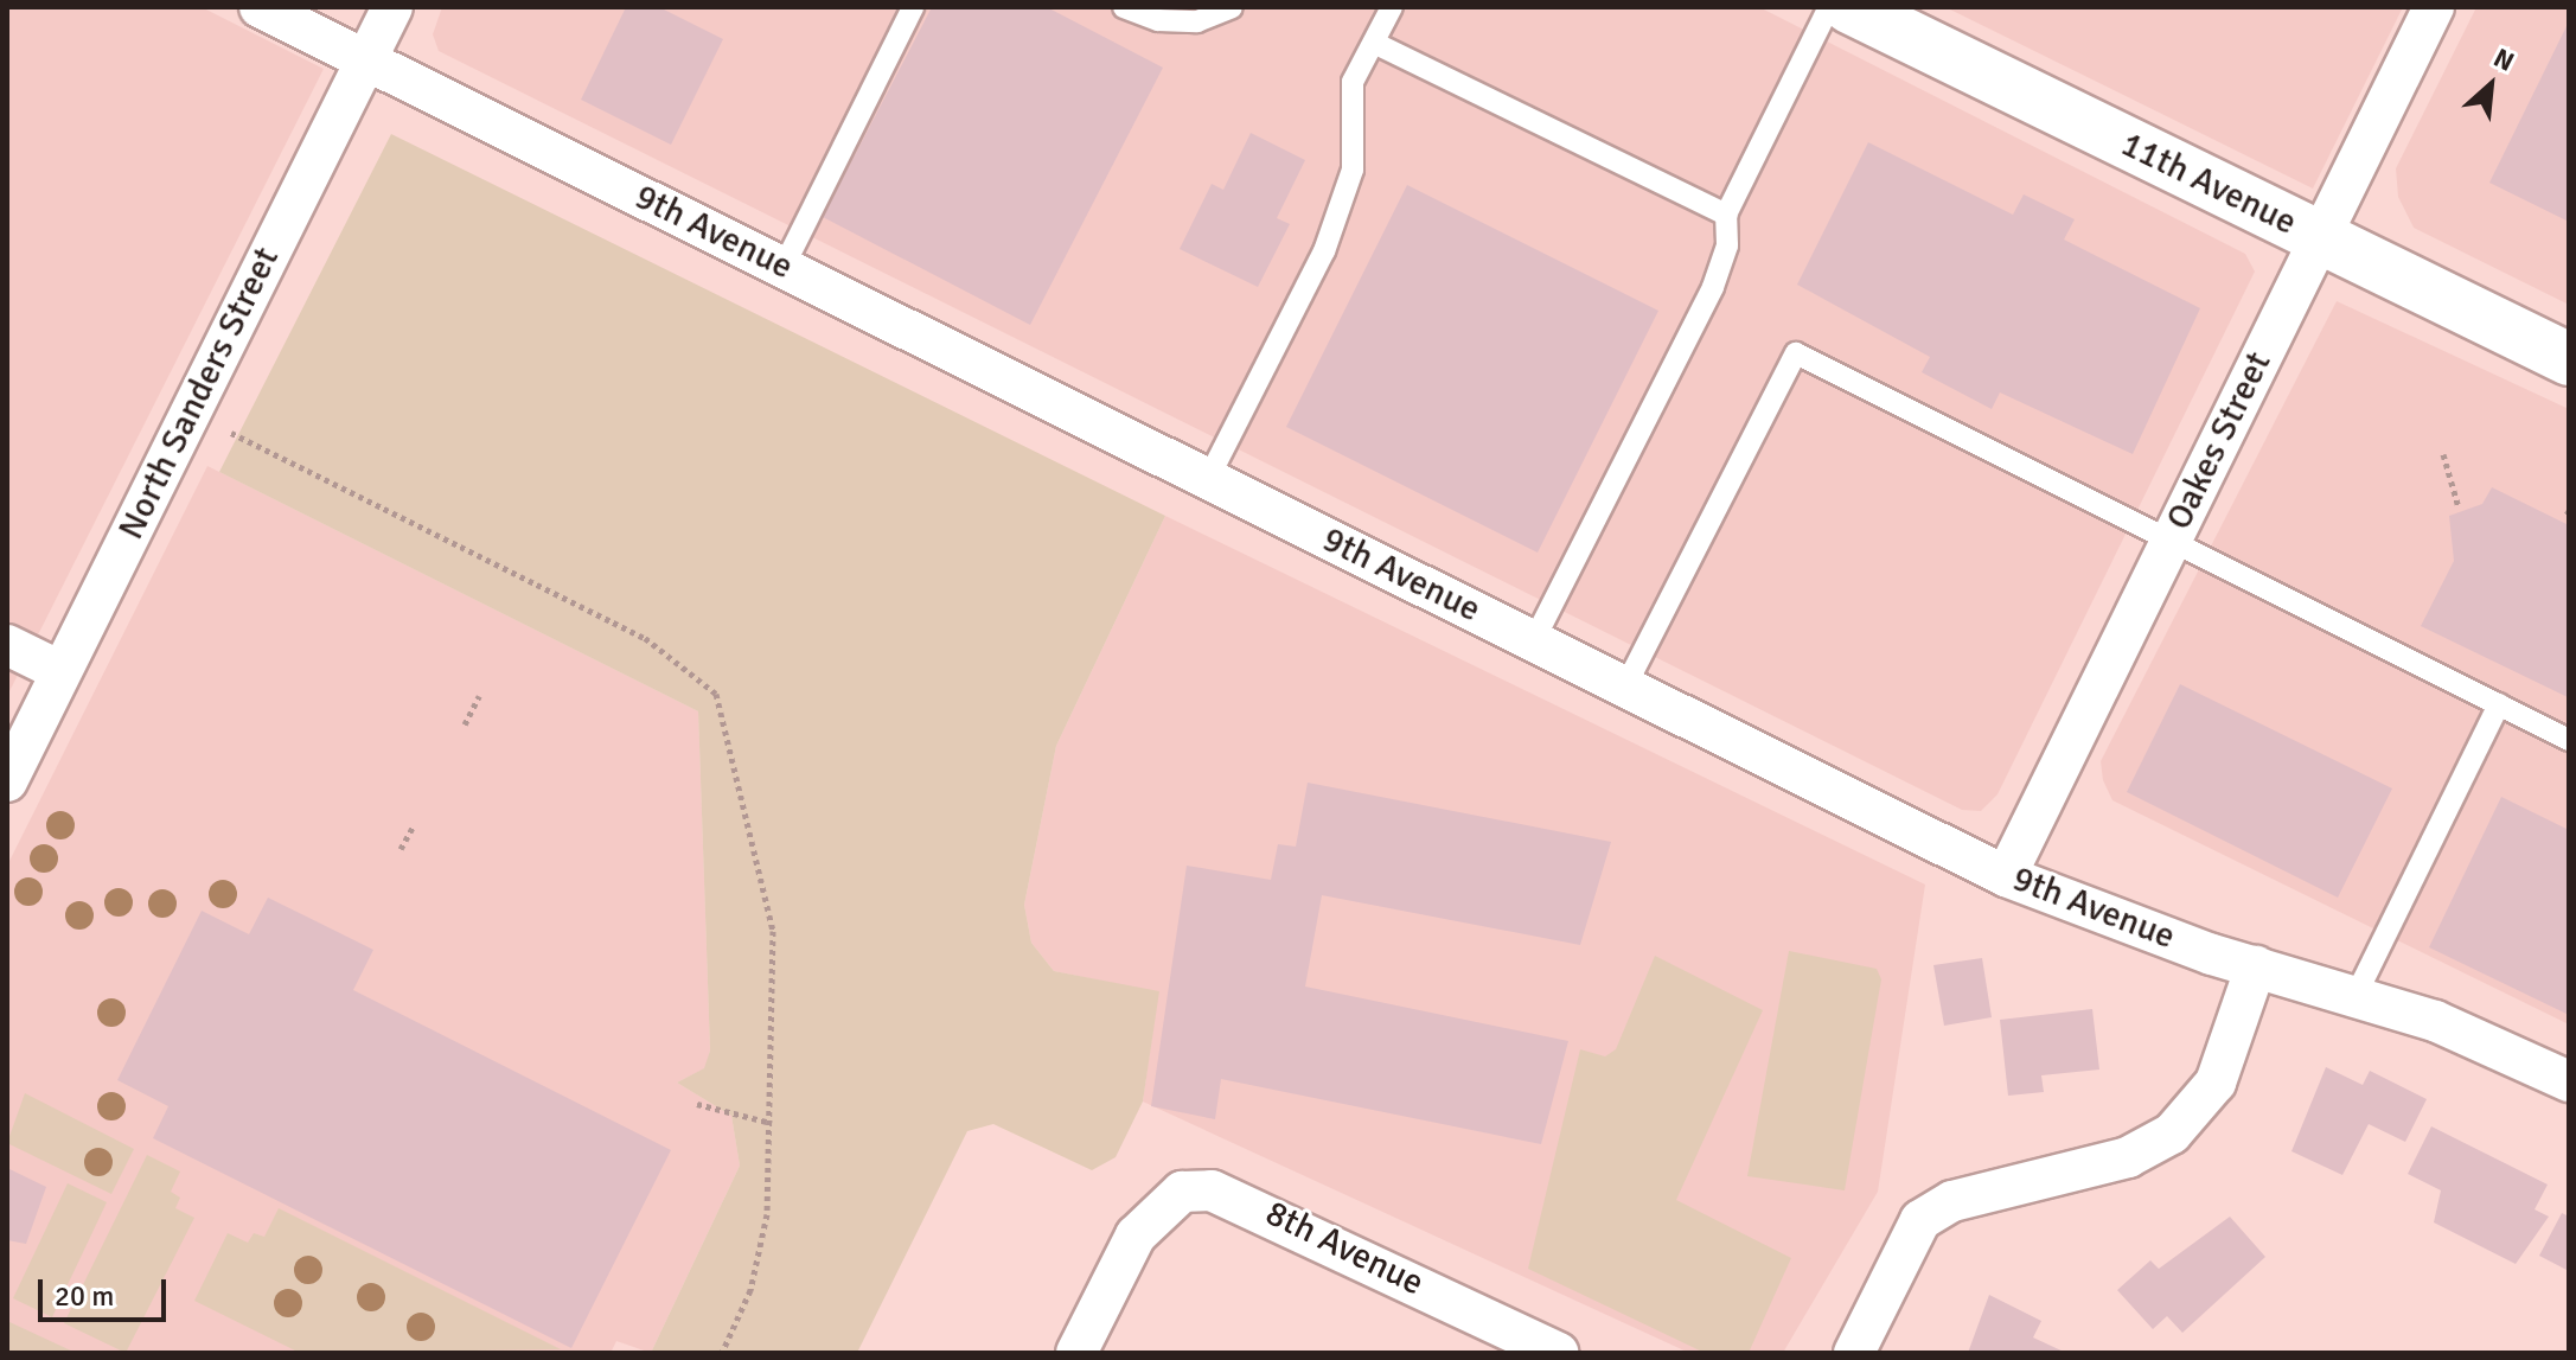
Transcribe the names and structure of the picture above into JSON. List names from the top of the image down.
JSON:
{
  "streets": {
    "highway": ["11th Avenue"],
    "street": [
      "9th Avenue",
      "North Sanders Street",
      "Oakes Street",
      "8th Avenue"
    ]
  },
  "crossings": [
    ["11th Avenue", "Oakes Street"],
    ["9th Avenue", "North Sanders Street"],
    ["9th Avenue", "Oakes Street"]
  ],
  "scale_bar": "20 m",
  "north": "top right"
}
